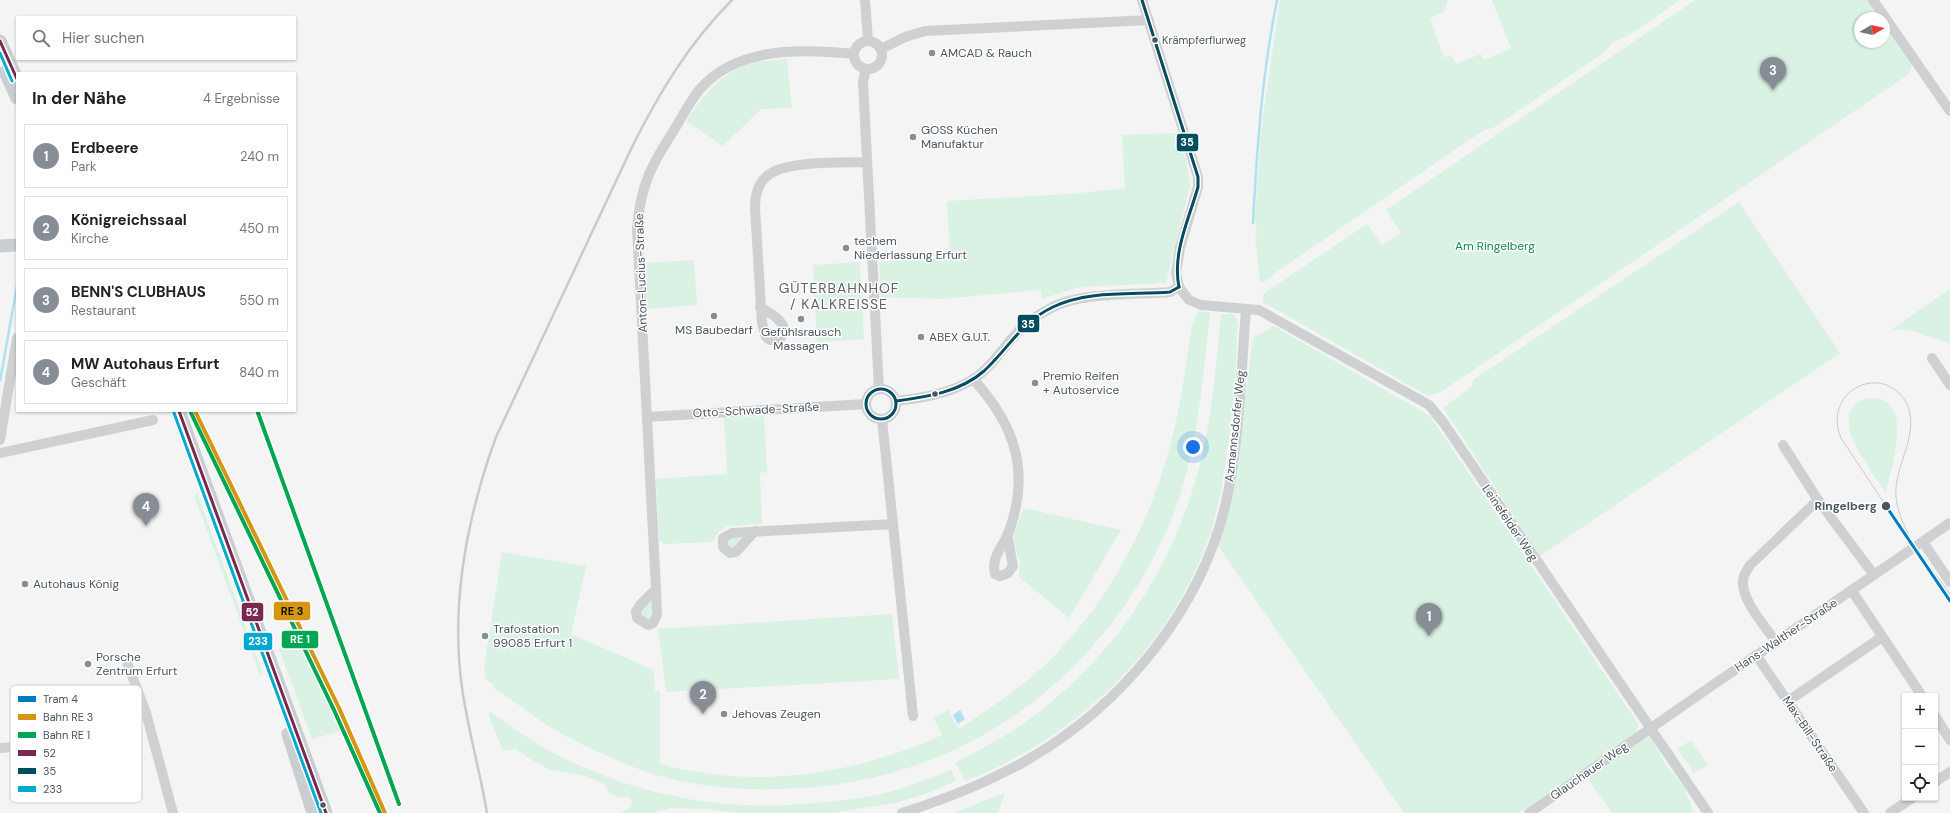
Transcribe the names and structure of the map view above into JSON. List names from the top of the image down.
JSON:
{
  "streets": {
    "street": [
      "Anton-Lucius-Straße",
      "Otto-Schwade-Straße",
      "Azmannsdorfer Weg",
      "Leinefelder Weg",
      "Hans-Walther-Straße",
      "Max-Bill-Straße",
      "Glauchauer Weg"
    ]
  },
  "crossings": [
    ["Anton-Lucius-Straße", "Otto-Schwade-Straße"],
    ["Azmannsdorfer Weg", "Leinefelder Weg"],
    ["Leinefelder Weg", "Hans-Walther-Straße"],
    ["Leinefelder Weg", "Glauchauer Weg"],
    ["Hans-Walther-Straße", "Max-Bill-Straße"],
    ["Hans-Walther-Straße", "Glauchauer Weg"]
  ],
  "districts": ["GÜTERBAHNHOF / KALKREISSE"],
  "parks": ["Am Ringelberg"],
  "places": [
    "Krämpferflurweg",
    "AMCAD & Rauch",
    "GOSS Küchen Manufaktur",
    "techem Niederlassung Erfurt",
    "MS Baubedarf",
    "Gefühlsrausch Massagen",
    "ABEX G.U.T.",
    "Premio Reifen + Autoservice",
    "Ringelberg",
    "Autohaus König",
    "Trafostation 99085 Erfurt 1",
    "Porsche Zentrum Erfurt",
    "Jehovas Zeugen"
  ],
  "lines": [
    "transit line 35",
    "transit line 52",
    "transit line 233",
    "tram line 4"
  ],
  "legend": [
    "Tram 4",
    "Bahn RE 3",
    "Bahn RE 1",
    "52",
    "35",
    "233"
  ],
  "north": "right",
  "page": {
    "search": "Hier suchen",
    "pins": [
      "3",
      "4",
      "1",
      "2"
    ],
    "heading": ["In der Nähe", "4 Ergebnisse"],
    "list": [
      {
        "mark": "1",
        "name": "Erdbeere",
        "note": "Park",
        "value": "240 m"
      },
      {
        "mark": "2",
        "name": "Königreichssaal",
        "note": "Kirche",
        "value": "450 m"
      },
      {
        "mark": "3",
        "name": "BENN'S CLUBHAUS",
        "note": "Restaurant",
        "value": "550 m"
      },
      {
        "mark": "4",
        "name": "MW Autohaus Erfurt",
        "note": "Geschäft",
        "value": "840 m"
      }
    ],
    "map_buttons": ["+", "−"]
  }
}
